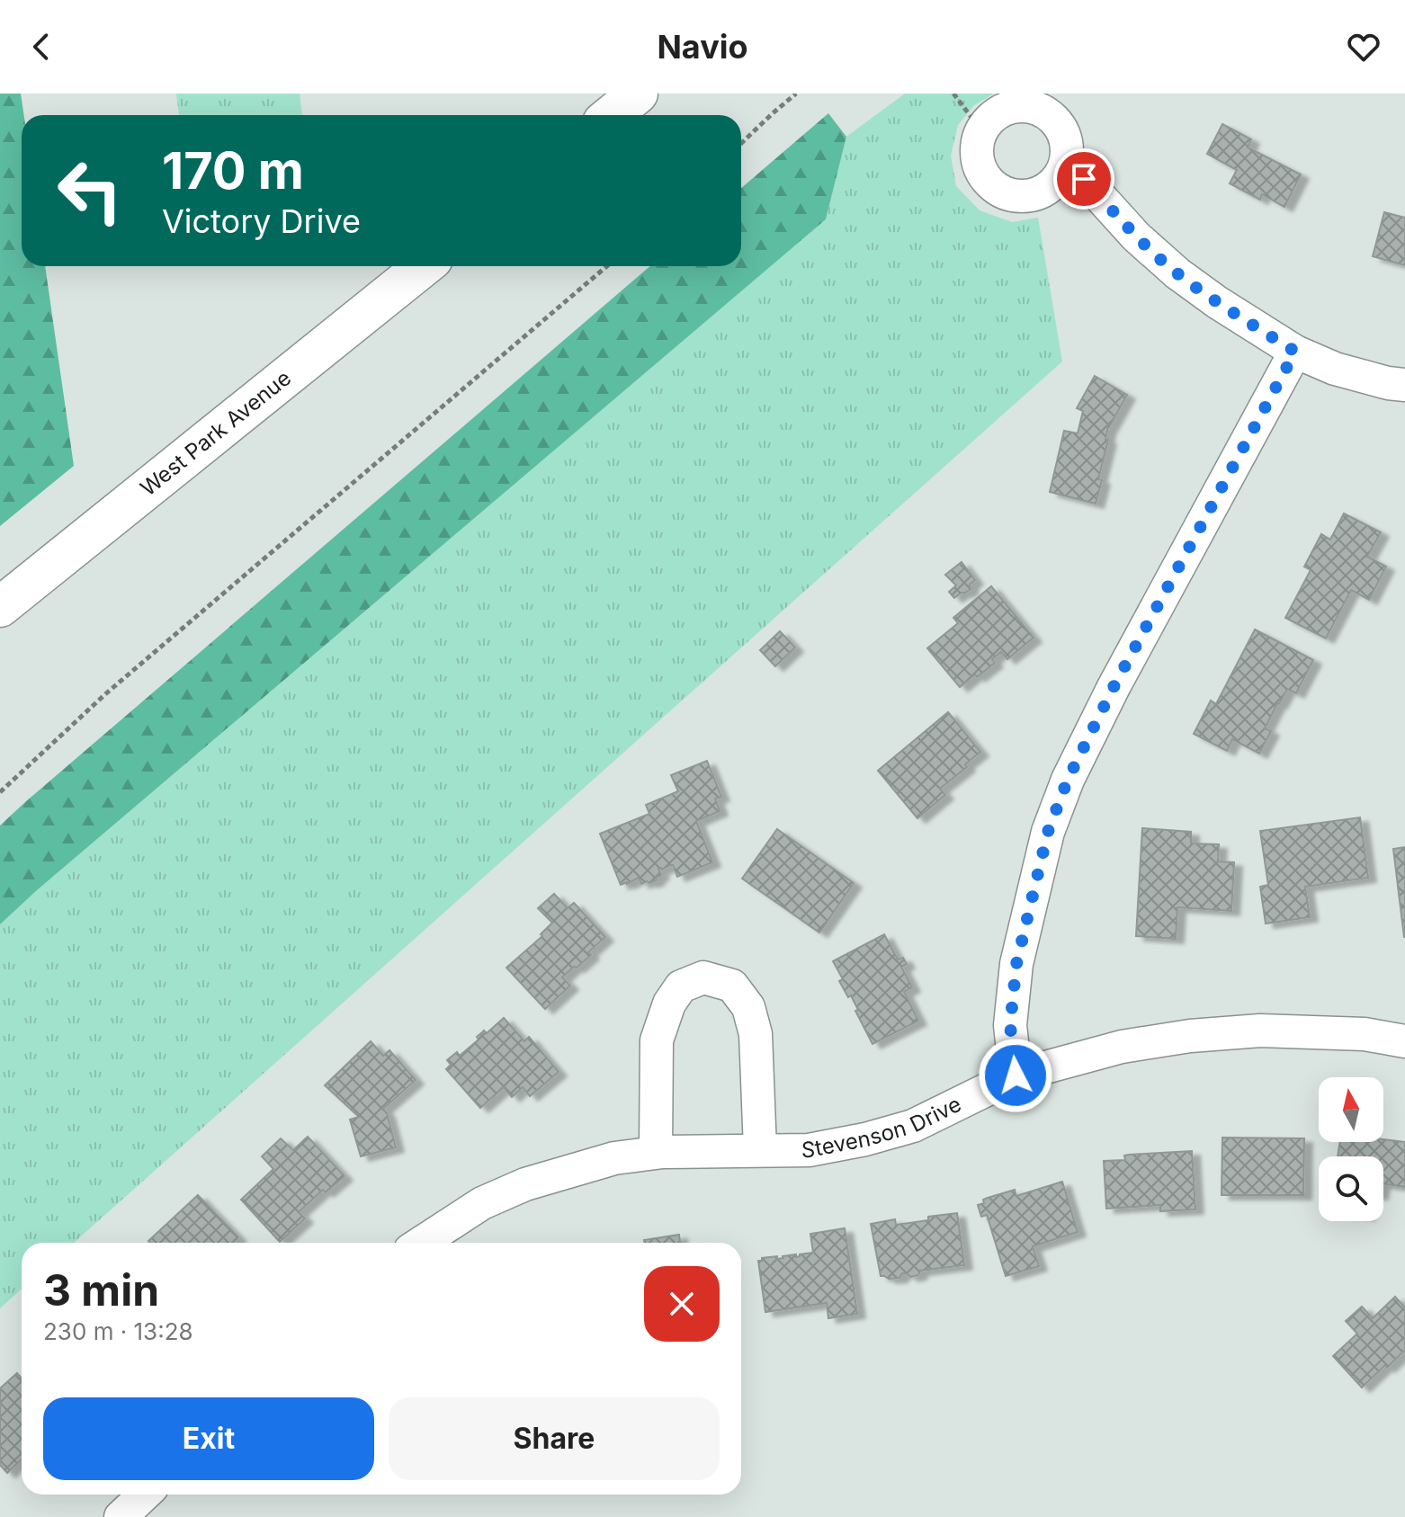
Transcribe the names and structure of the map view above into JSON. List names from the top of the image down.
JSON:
{
  "streets": {
    "main road": ["West Park Avenue"],
    "street": ["Stevenson Drive"]
  },
  "north": "top",
  "page": {
    "header": "Navio",
    "turn": ["170 m", "Victory Drive"],
    "heading": ["3 min", "230 m · 13:28"],
    "buttons": ["Exit", "Share"]
  }
}
